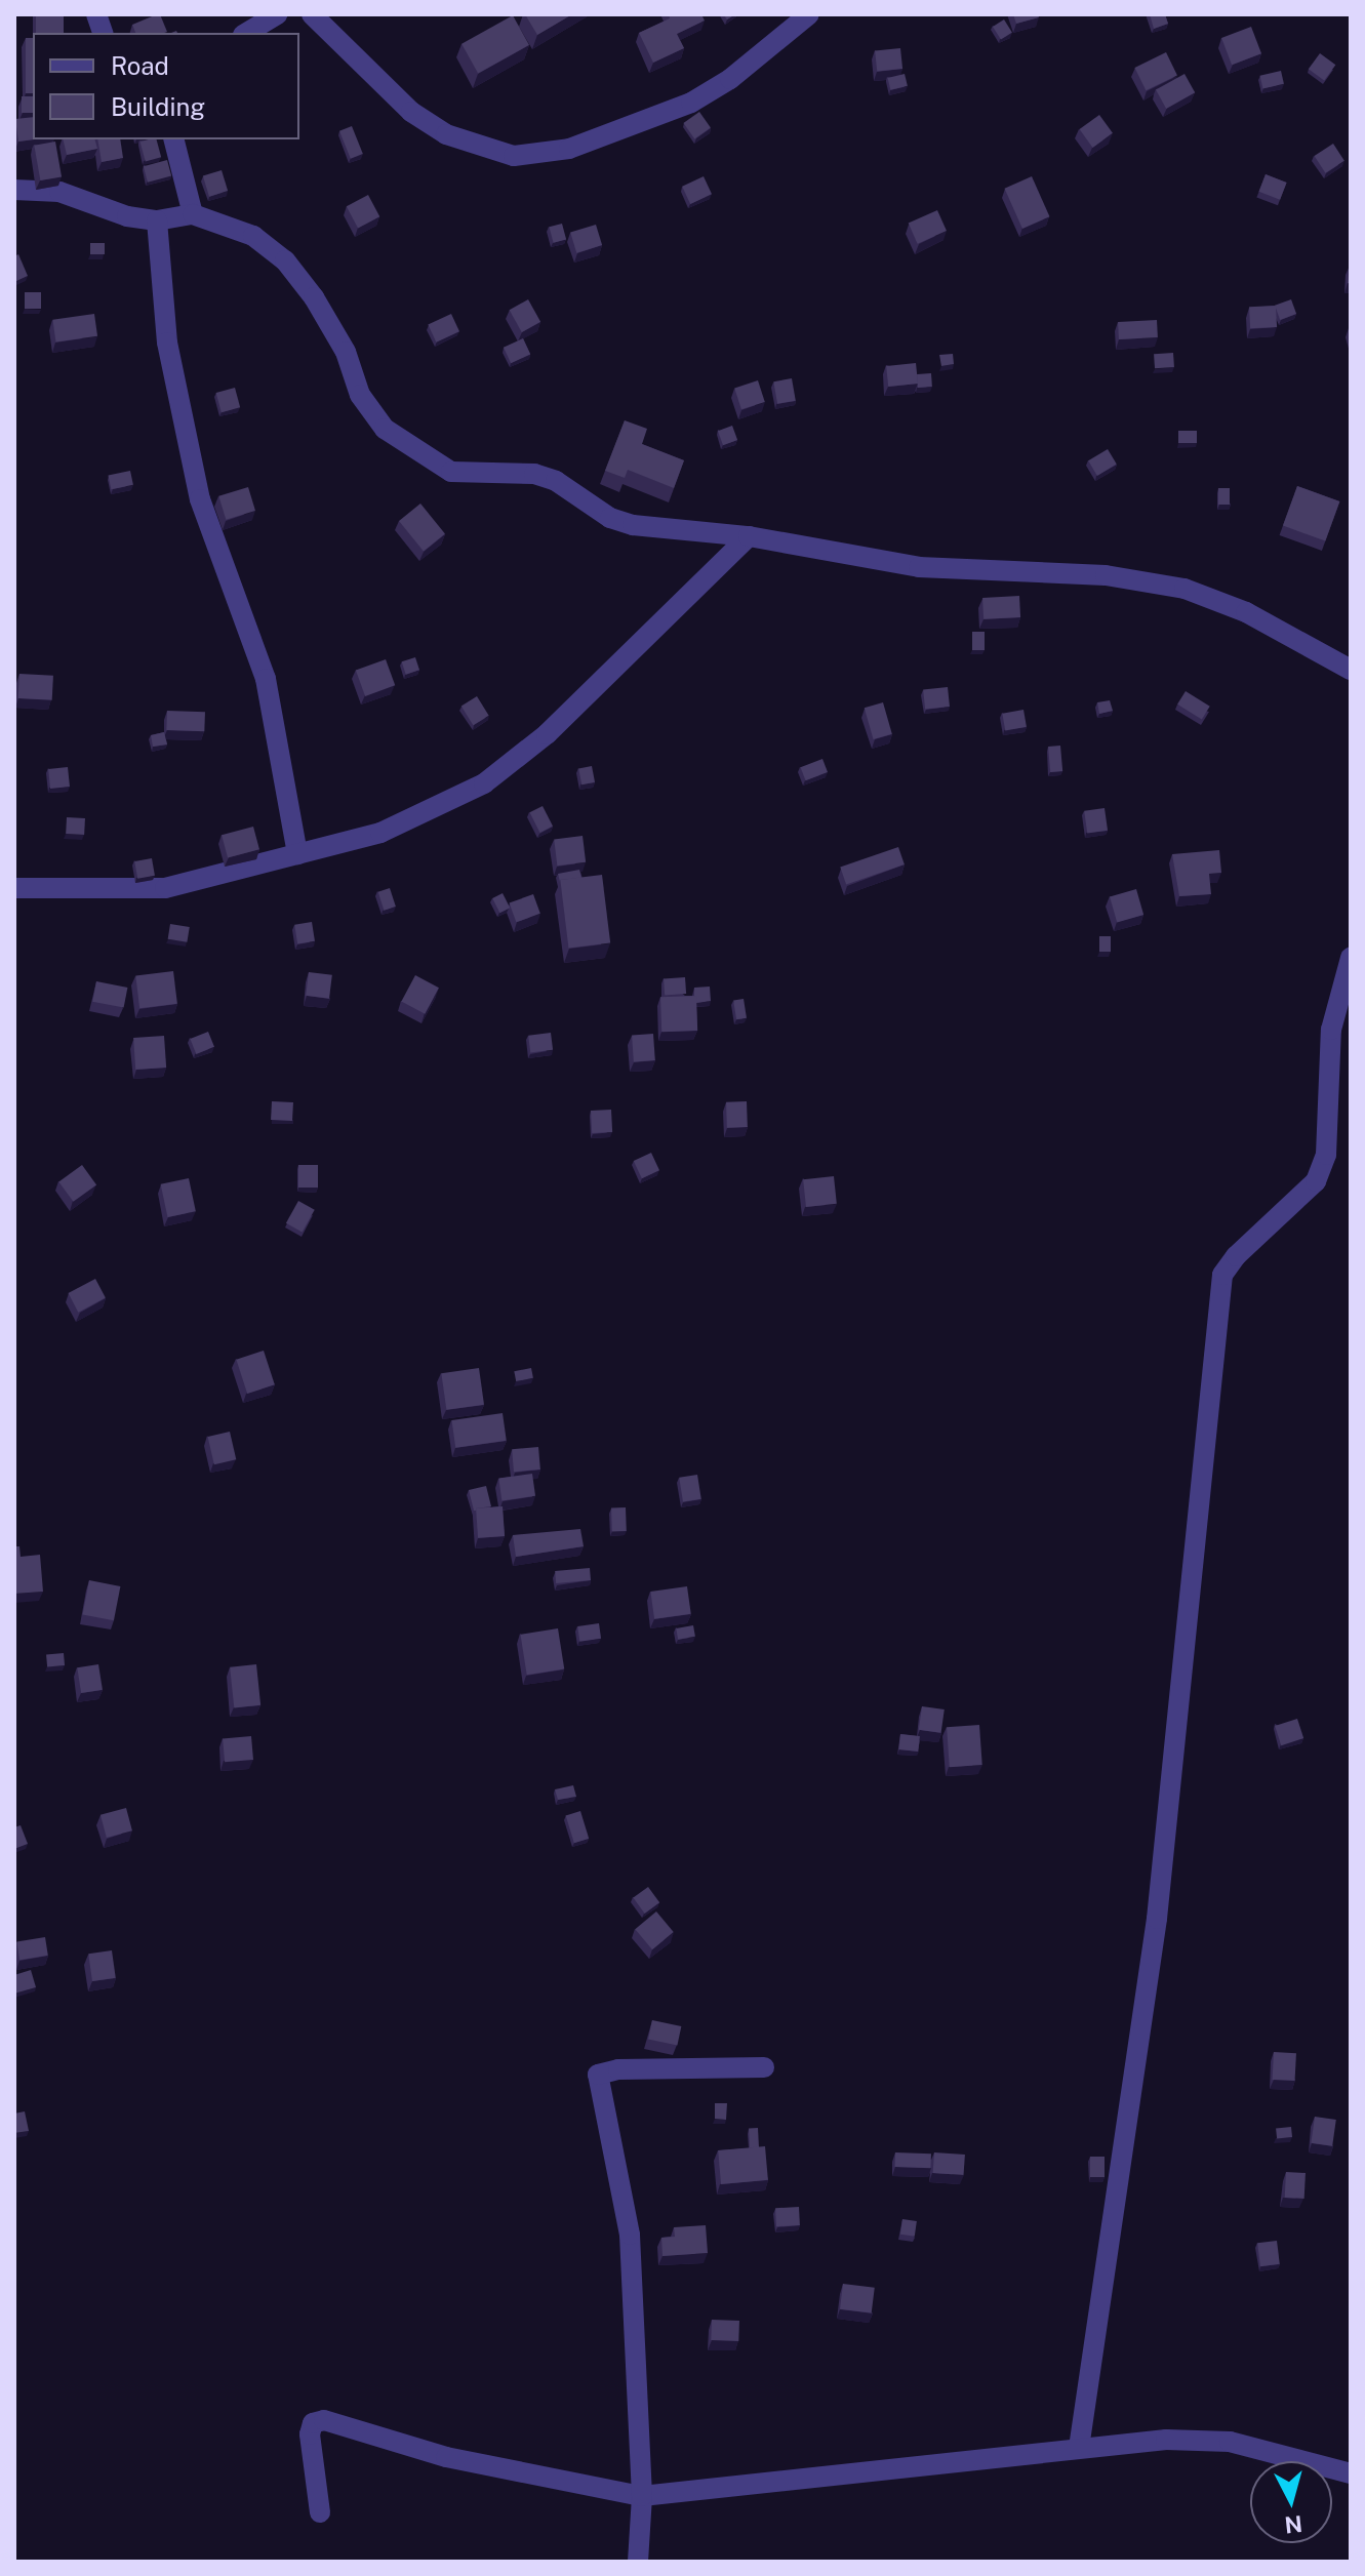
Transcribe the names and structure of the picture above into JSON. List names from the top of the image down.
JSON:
{
  "legend": ["Road", "Building"],
  "north": "bottom"
}
